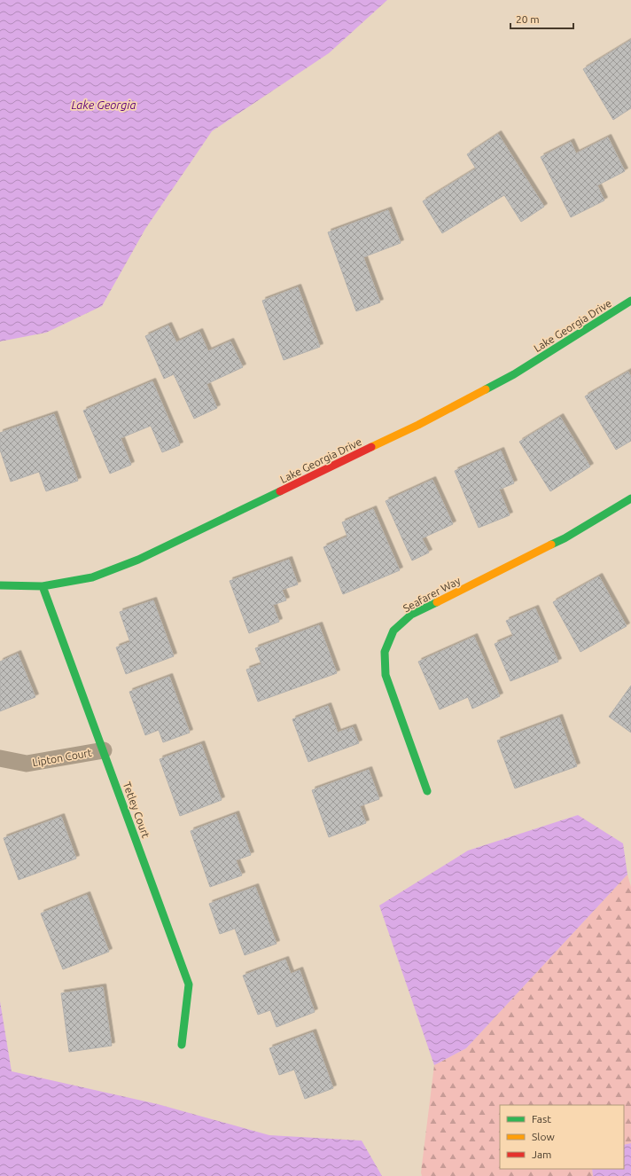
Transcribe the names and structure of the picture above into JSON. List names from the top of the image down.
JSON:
{
  "streets": {
    "street": [
      "Lake Georgia Drive",
      "Seafarer Way",
      "Lipton Court",
      "Tetley Court"
    ]
  },
  "crossings": [
    ["Lake Georgia Drive", "Tetley Court"],
    ["Lipton Court", "Tetley Court"]
  ],
  "water": ["Lake Georgia"],
  "legend": ["Fast", "Slow", "Jam"],
  "scale_bar": "20 m"
}
